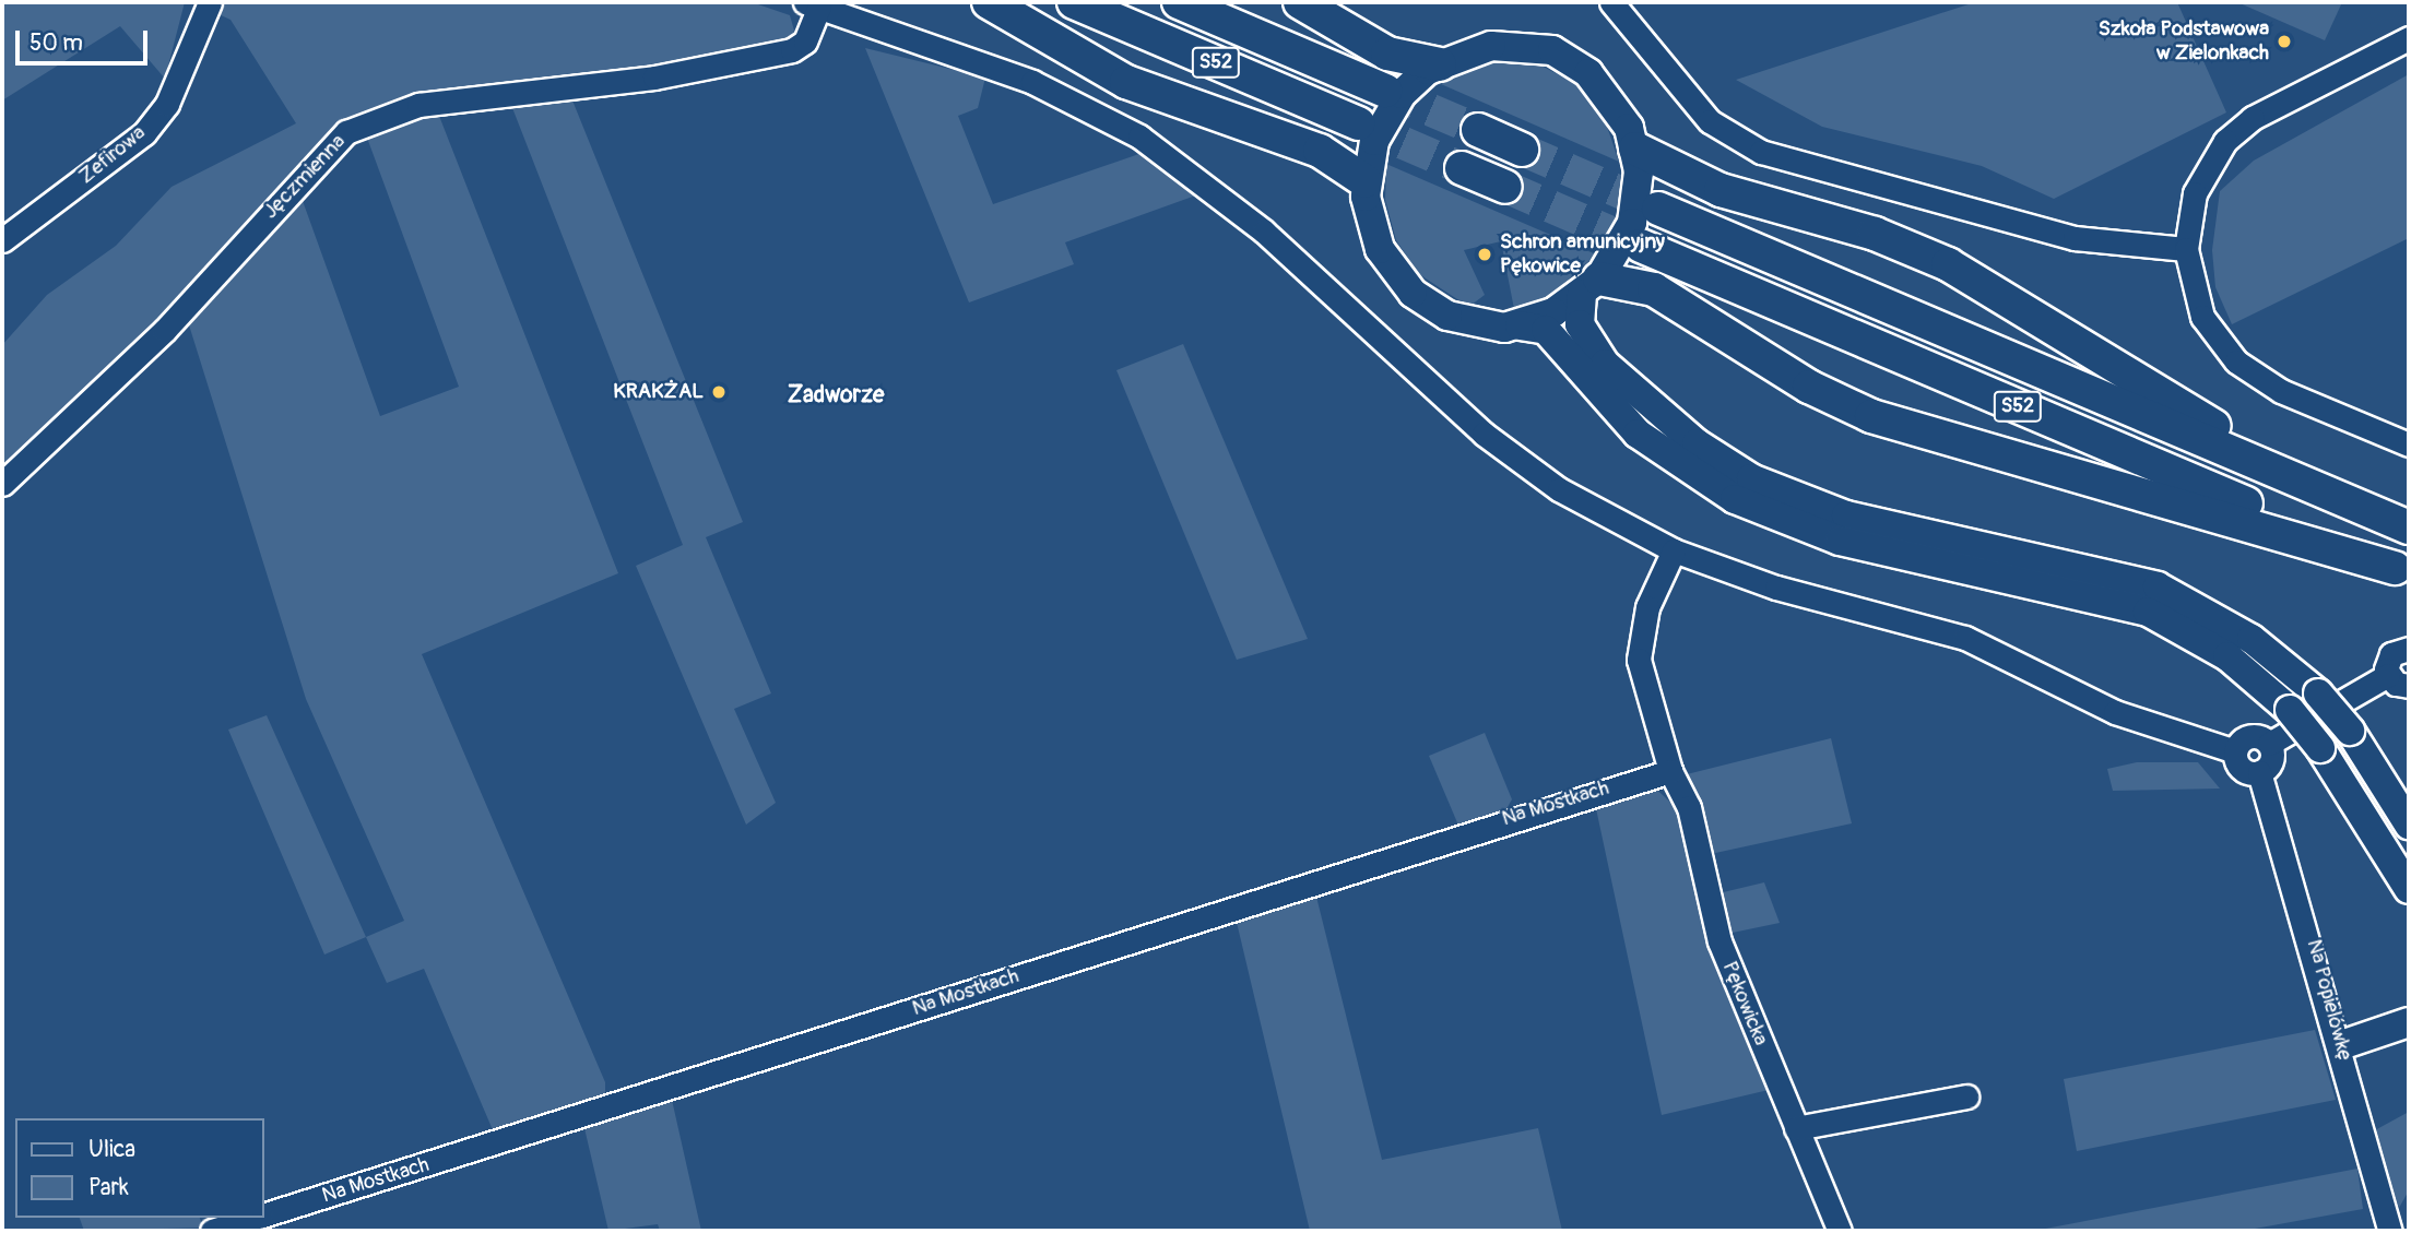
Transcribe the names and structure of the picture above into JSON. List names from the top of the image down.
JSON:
{
  "streets": {
    "highway": ["S52"],
    "street": [
      "Zefirowa",
      "Jęczmienna",
      "Na Mostkach",
      "Na Popielówkę",
      "Pękowicka"
    ]
  },
  "crossings": [
    ["Na Mostkach", "Pękowicka"]
  ],
  "districts": ["Zadworze"],
  "places": ["Szkoła Podstawowa w Zielonkach", "Schron amunicyjny Pękowice", "KRAKŻAL"],
  "legend": ["Ulica", "Park"],
  "scale_bar": "50 m"
}
